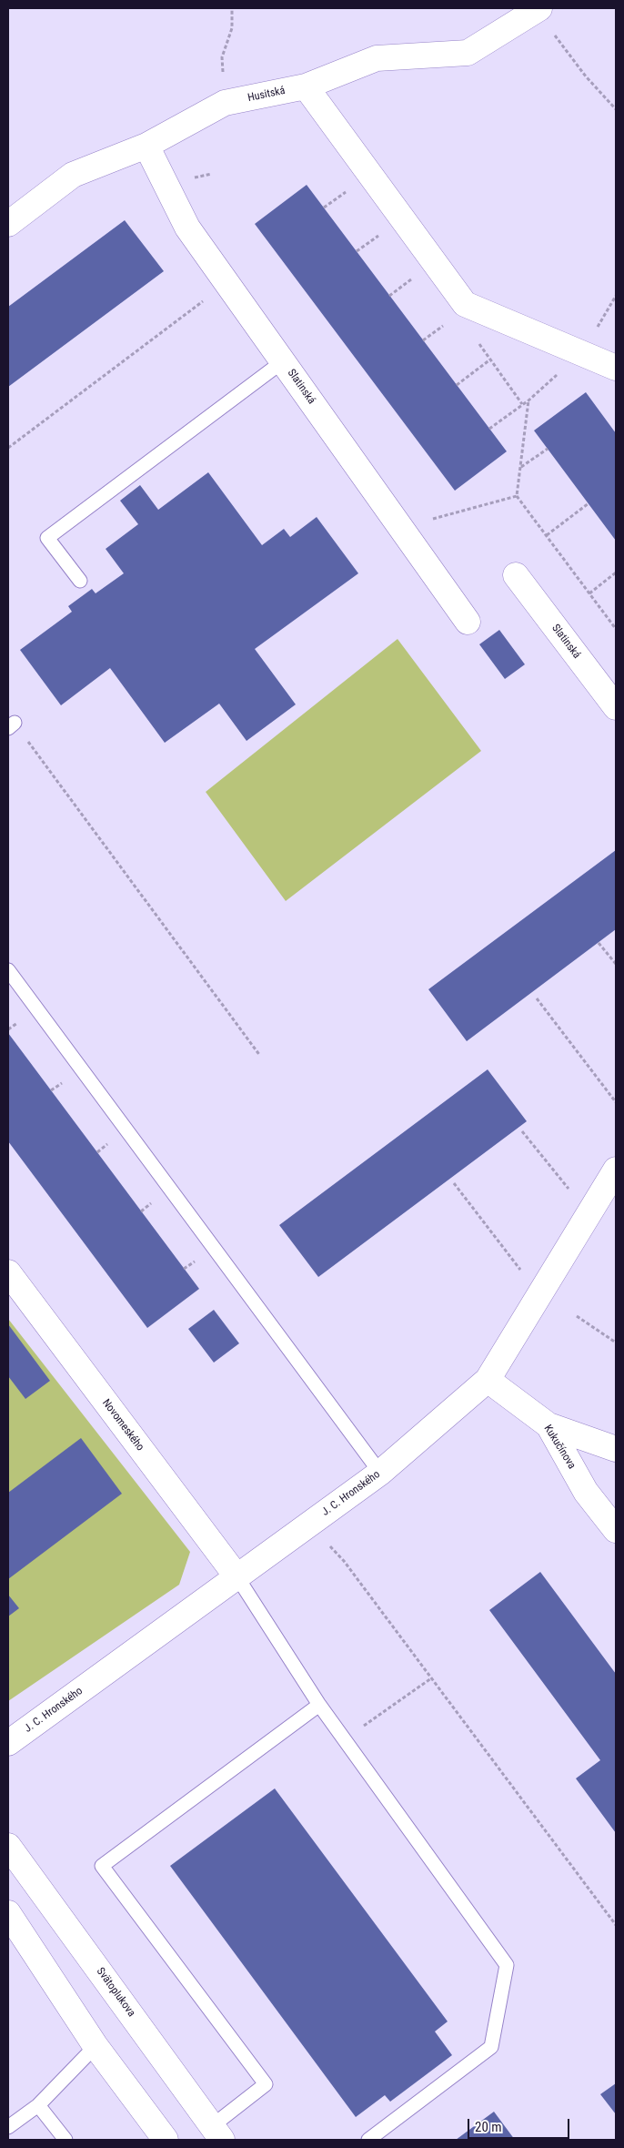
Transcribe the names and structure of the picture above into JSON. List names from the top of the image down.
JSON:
{
  "streets": {
    "street": [
      "Husitská",
      "Slatinská",
      "Novomeského",
      "Kukučínova",
      "J. C. Hronského",
      "Svätoplukova"
    ]
  },
  "crossings": [
    ["Husitská", "Slatinská"],
    ["Novomeského", "J. C. Hronského"],
    ["Kukučínova", "J. C. Hronského"]
  ],
  "scale_bar": "20 m"
}
